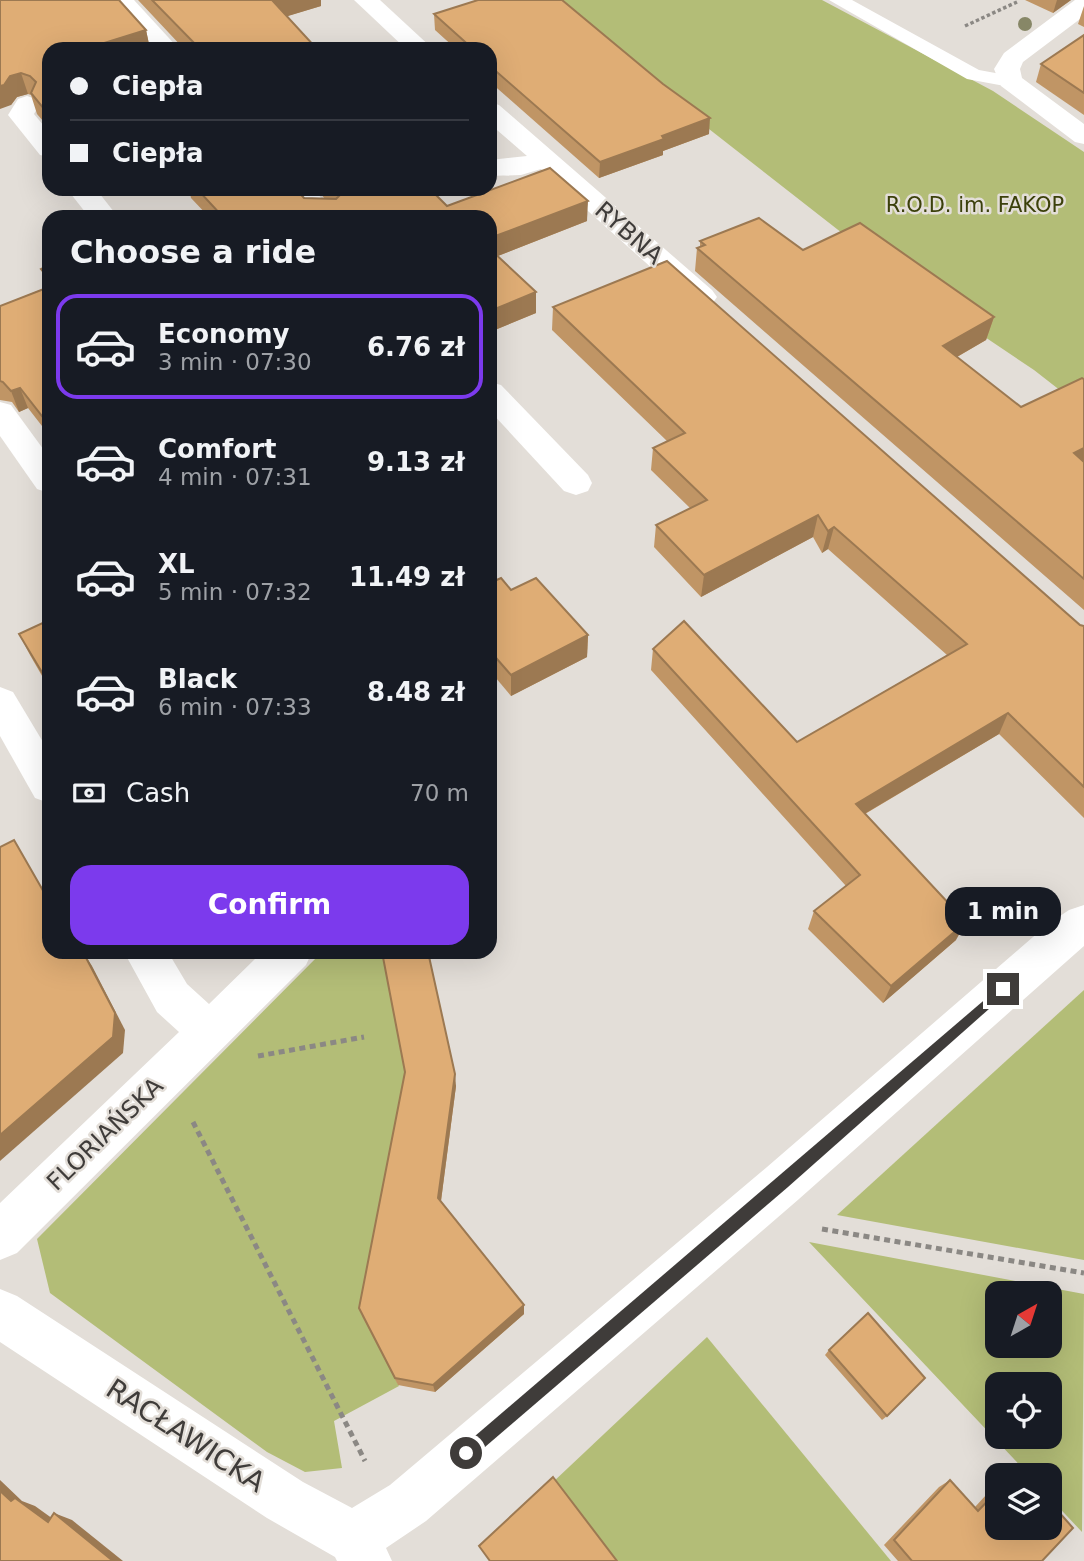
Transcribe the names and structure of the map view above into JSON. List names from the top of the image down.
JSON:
{
  "streets": {
    "street": ["RYBNA", "FLORIAŃSKA", "RACŁAWICKA"]
  },
  "parks": ["R.O.D. im. FAKOP"],
  "north": "top right",
  "page": {
    "banner": ["Ciepła", "Ciepła"],
    "heading": "Choose a ride",
    "list": [
      {
        "name": "Economy",
        "note": "3 min · 07:30",
        "value": "6.76 zł"
      },
      {
        "name": "Comfort",
        "note": "4 min · 07:31",
        "value": "9.13 zł"
      },
      {
        "name": "XL",
        "note": "5 min · 07:32",
        "value": "11.49 zł"
      },
      {
        "name": "Black",
        "note": "6 min · 07:33",
        "value": "8.48 zł"
      }
    ],
    "pay": ["Cash", "70 m"],
    "buttons": "Confirm",
    "bubble": "1 min"
  }
}
